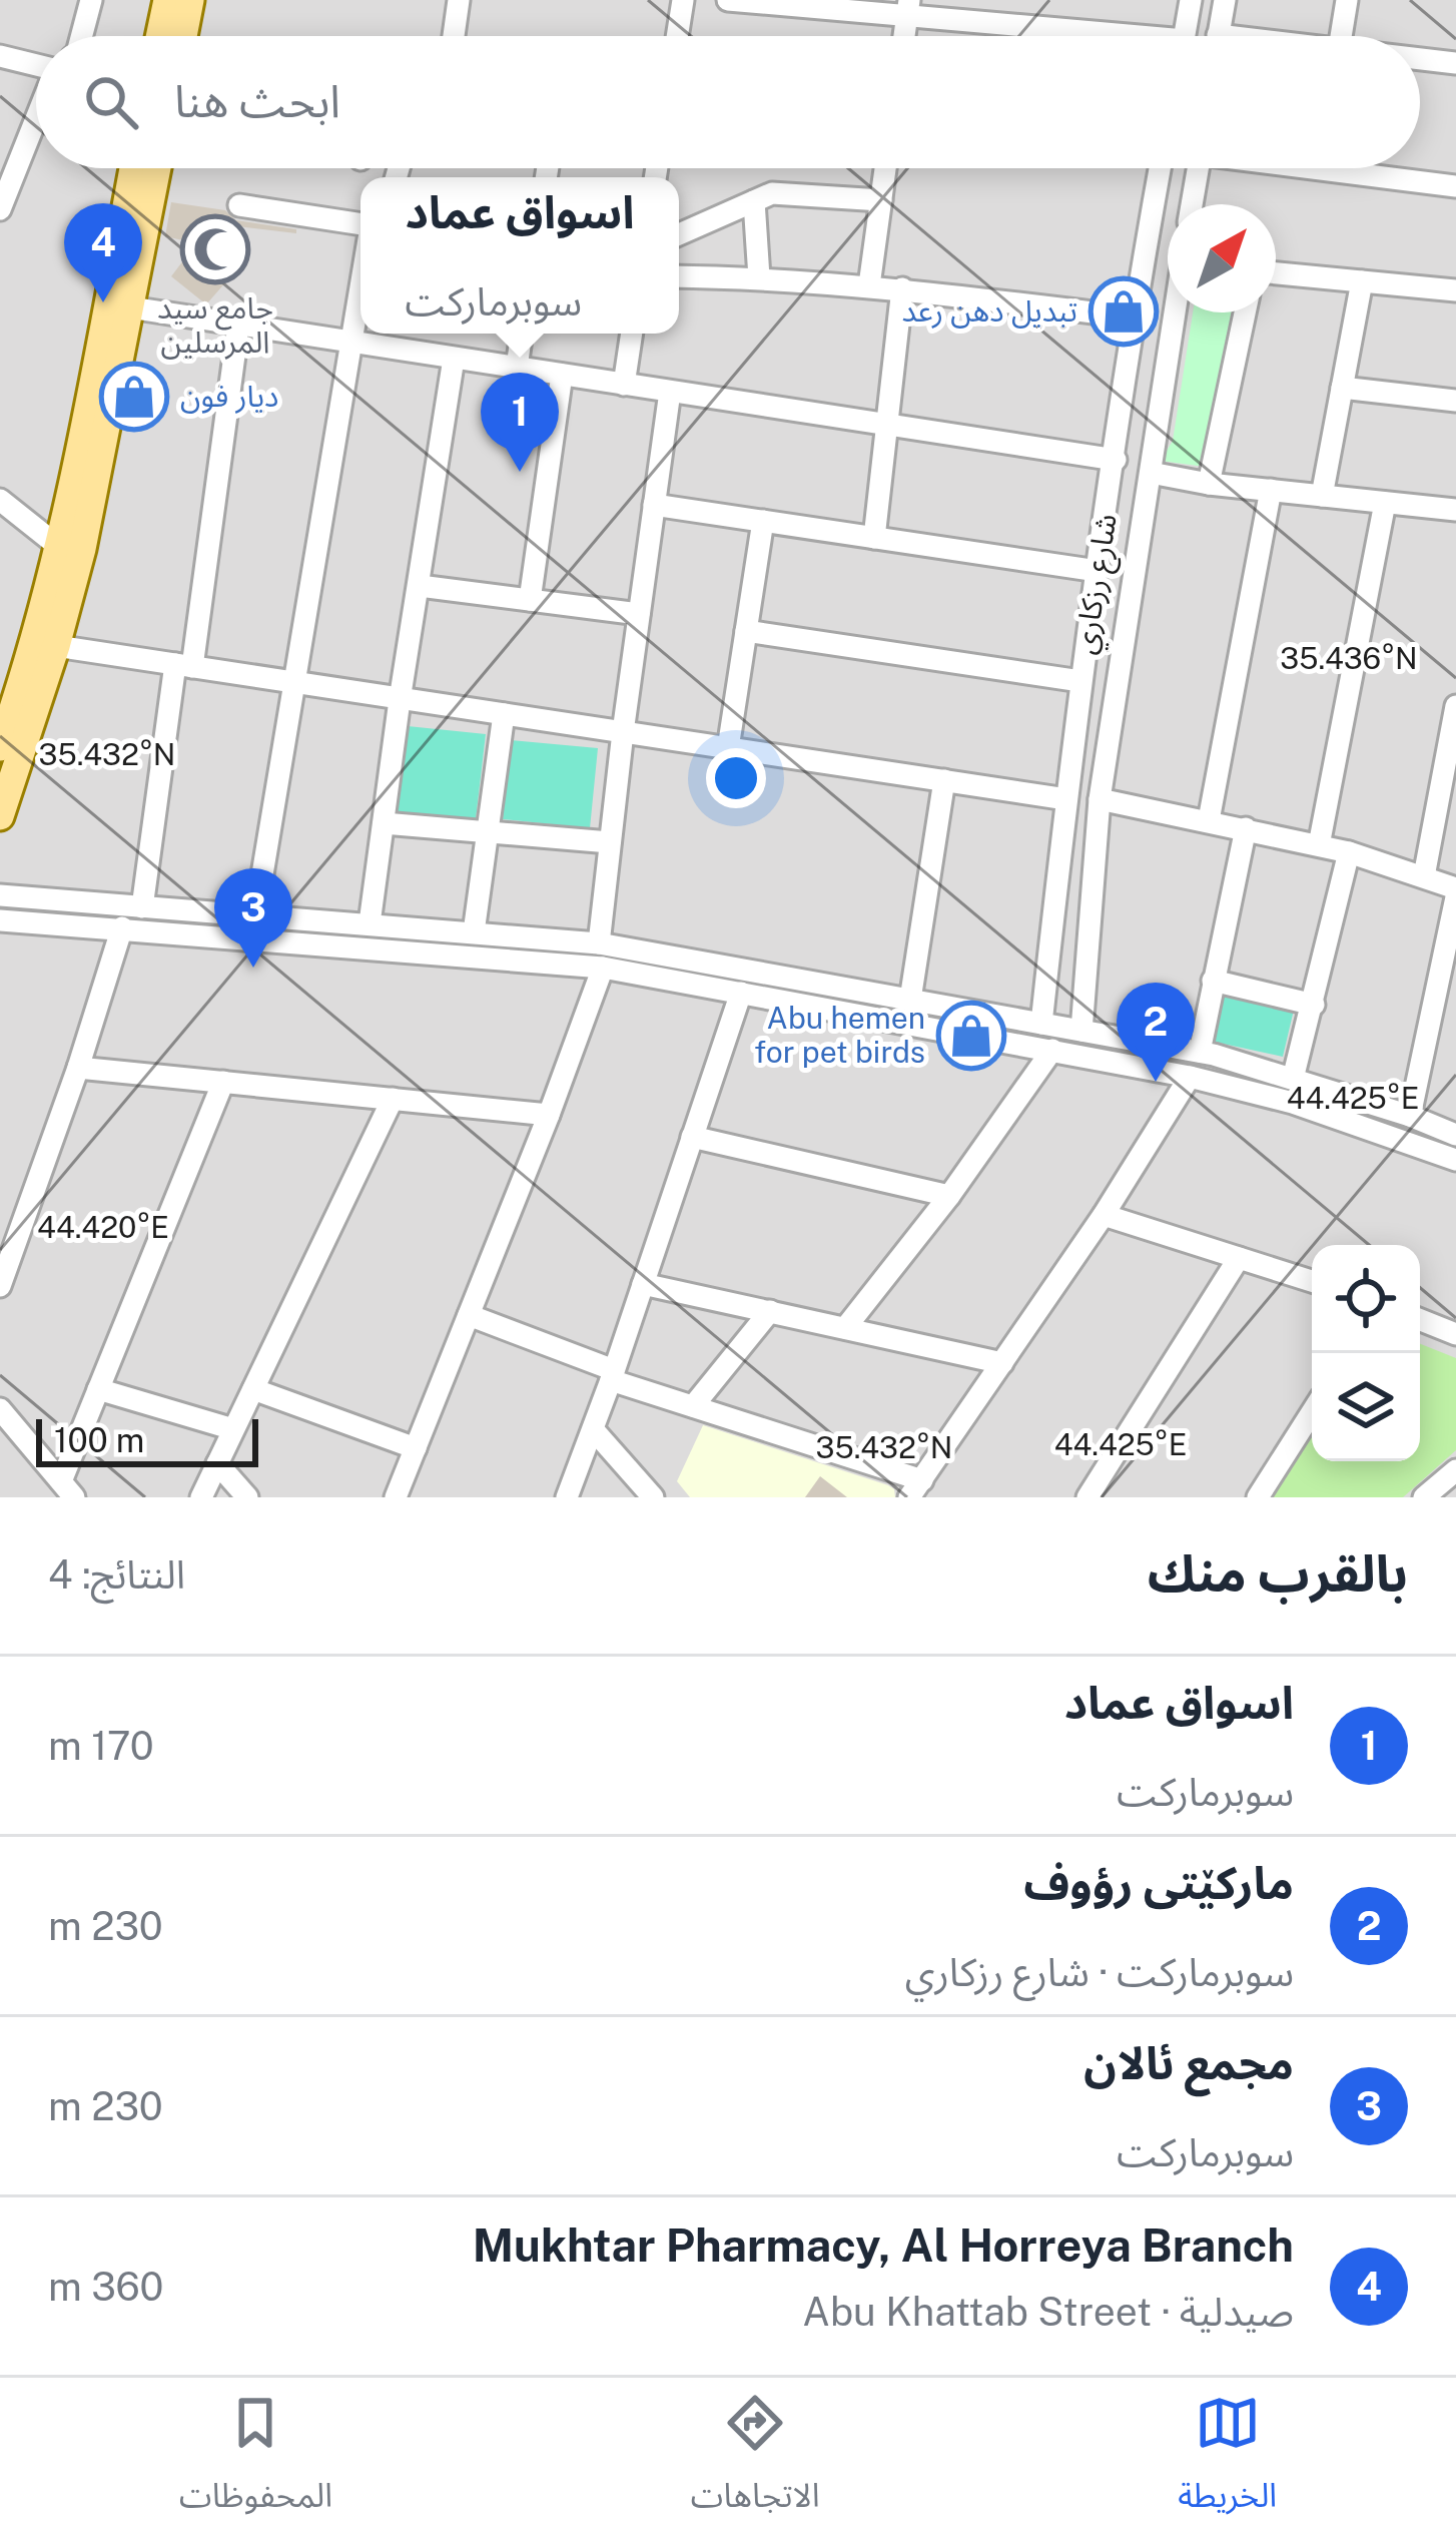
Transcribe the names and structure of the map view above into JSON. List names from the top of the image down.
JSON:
{
  "streets": {
    "street": ["شارع رزكاري"]
  },
  "places": {
    "mosque": ["جامع سيد المرسلين"],
    "shop": ["تبديل دهن رعد", "ديار فون", "Abu hemen for pet birds"]
  },
  "scale_bar": "100 m",
  "north": "top right",
  "page": {
    "search": "ابحث هنا",
    "popup": ["اسواق عماد", "سوبرماركت"],
    "pins": [
      "4",
      "1",
      "3",
      "2"
    ],
    "scale": "100 m",
    "heading": ["بالقرب منك", "النتائج: 4"],
    "list": [
      {
        "mark": "1",
        "name": "اسواق عماد",
        "note": "سوبرماركت",
        "value": "170 m"
      },
      {
        "mark": "2",
        "name": "ماركێتى رؤوف",
        "note": "سوبرماركت · شارع رزكاري",
        "value": "230 m"
      },
      {
        "mark": "3",
        "name": "مجمع ئالان",
        "note": "سوبرماركت",
        "value": "230 m"
      },
      {
        "mark": "4",
        "name": "Mukhtar Pharmacy, Al Horreya Branch",
        "note": "صيدلية · Abu Khattab Street",
        "value": "360 m"
      }
    ],
    "nav": ["الخريطة", "الاتجاهات", "المحفوظات"]
  },
  "coordinates": [
    "35.436°N",
    "35.432°N",
    "44.425°E",
    "44.420°E"
  ]
}
